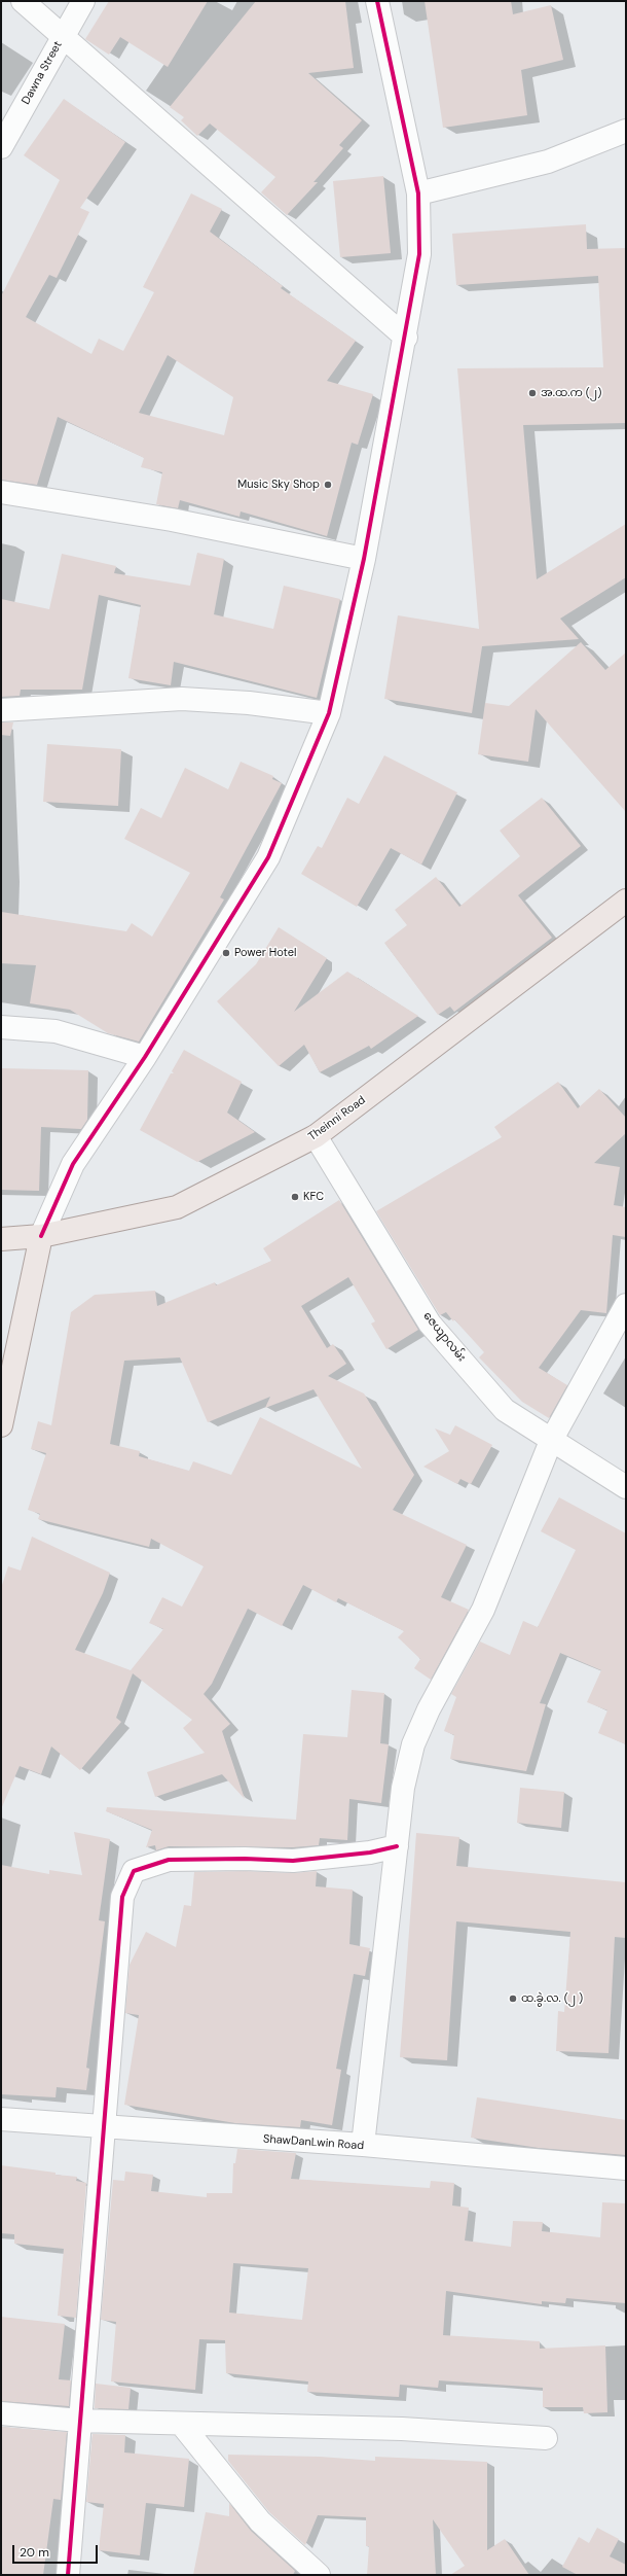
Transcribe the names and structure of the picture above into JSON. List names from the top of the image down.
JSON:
{
  "streets": {
    "main road": ["Theinni Road"],
    "street": ["Dawna Street", "ဇေယျာလမ်း", "ShawDanLwin Road"]
  },
  "crossings": [
    ["Theinni Road", "ဇေယျာလမ်း"]
  ],
  "places": [
    "အ.ထ.က (၂)",
    "Music Sky Shop",
    "Power Hotel",
    "KFC",
    "ထ.ခွဲ.လ. (၂ )"
  ],
  "scale_bar": "20 m"
}
